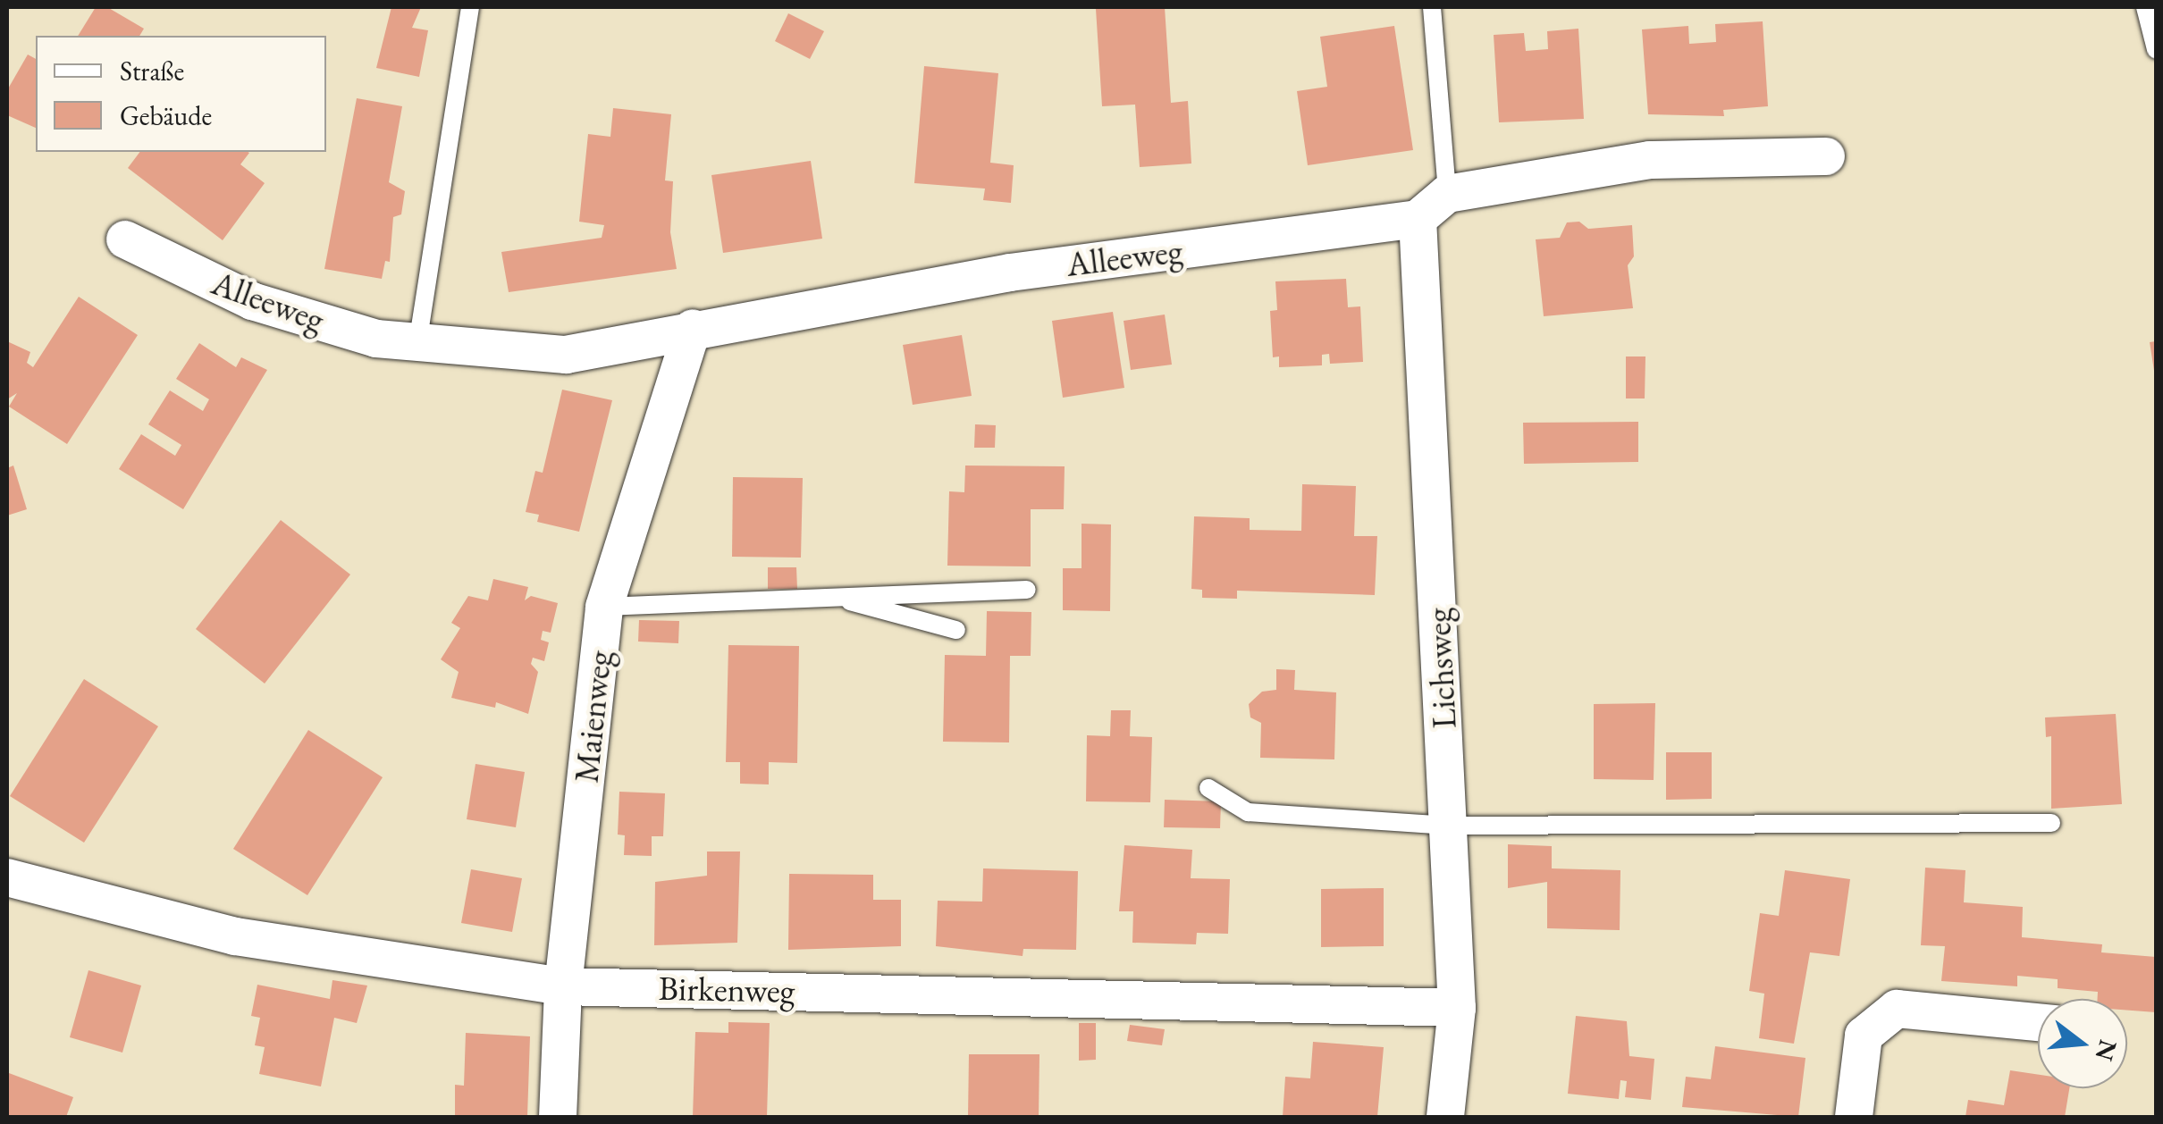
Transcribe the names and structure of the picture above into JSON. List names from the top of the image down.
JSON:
{
  "streets": {
    "street": [
      "Alleeweg",
      "Lichsweg",
      "Maienweg",
      "Birkenweg"
    ]
  },
  "crossings": [
    ["Alleeweg", "Lichsweg"],
    ["Alleeweg", "Maienweg"],
    ["Lichsweg", "Birkenweg"],
    ["Maienweg", "Birkenweg"]
  ],
  "legend": ["Straße", "Gebäude"],
  "north": "right"
}
